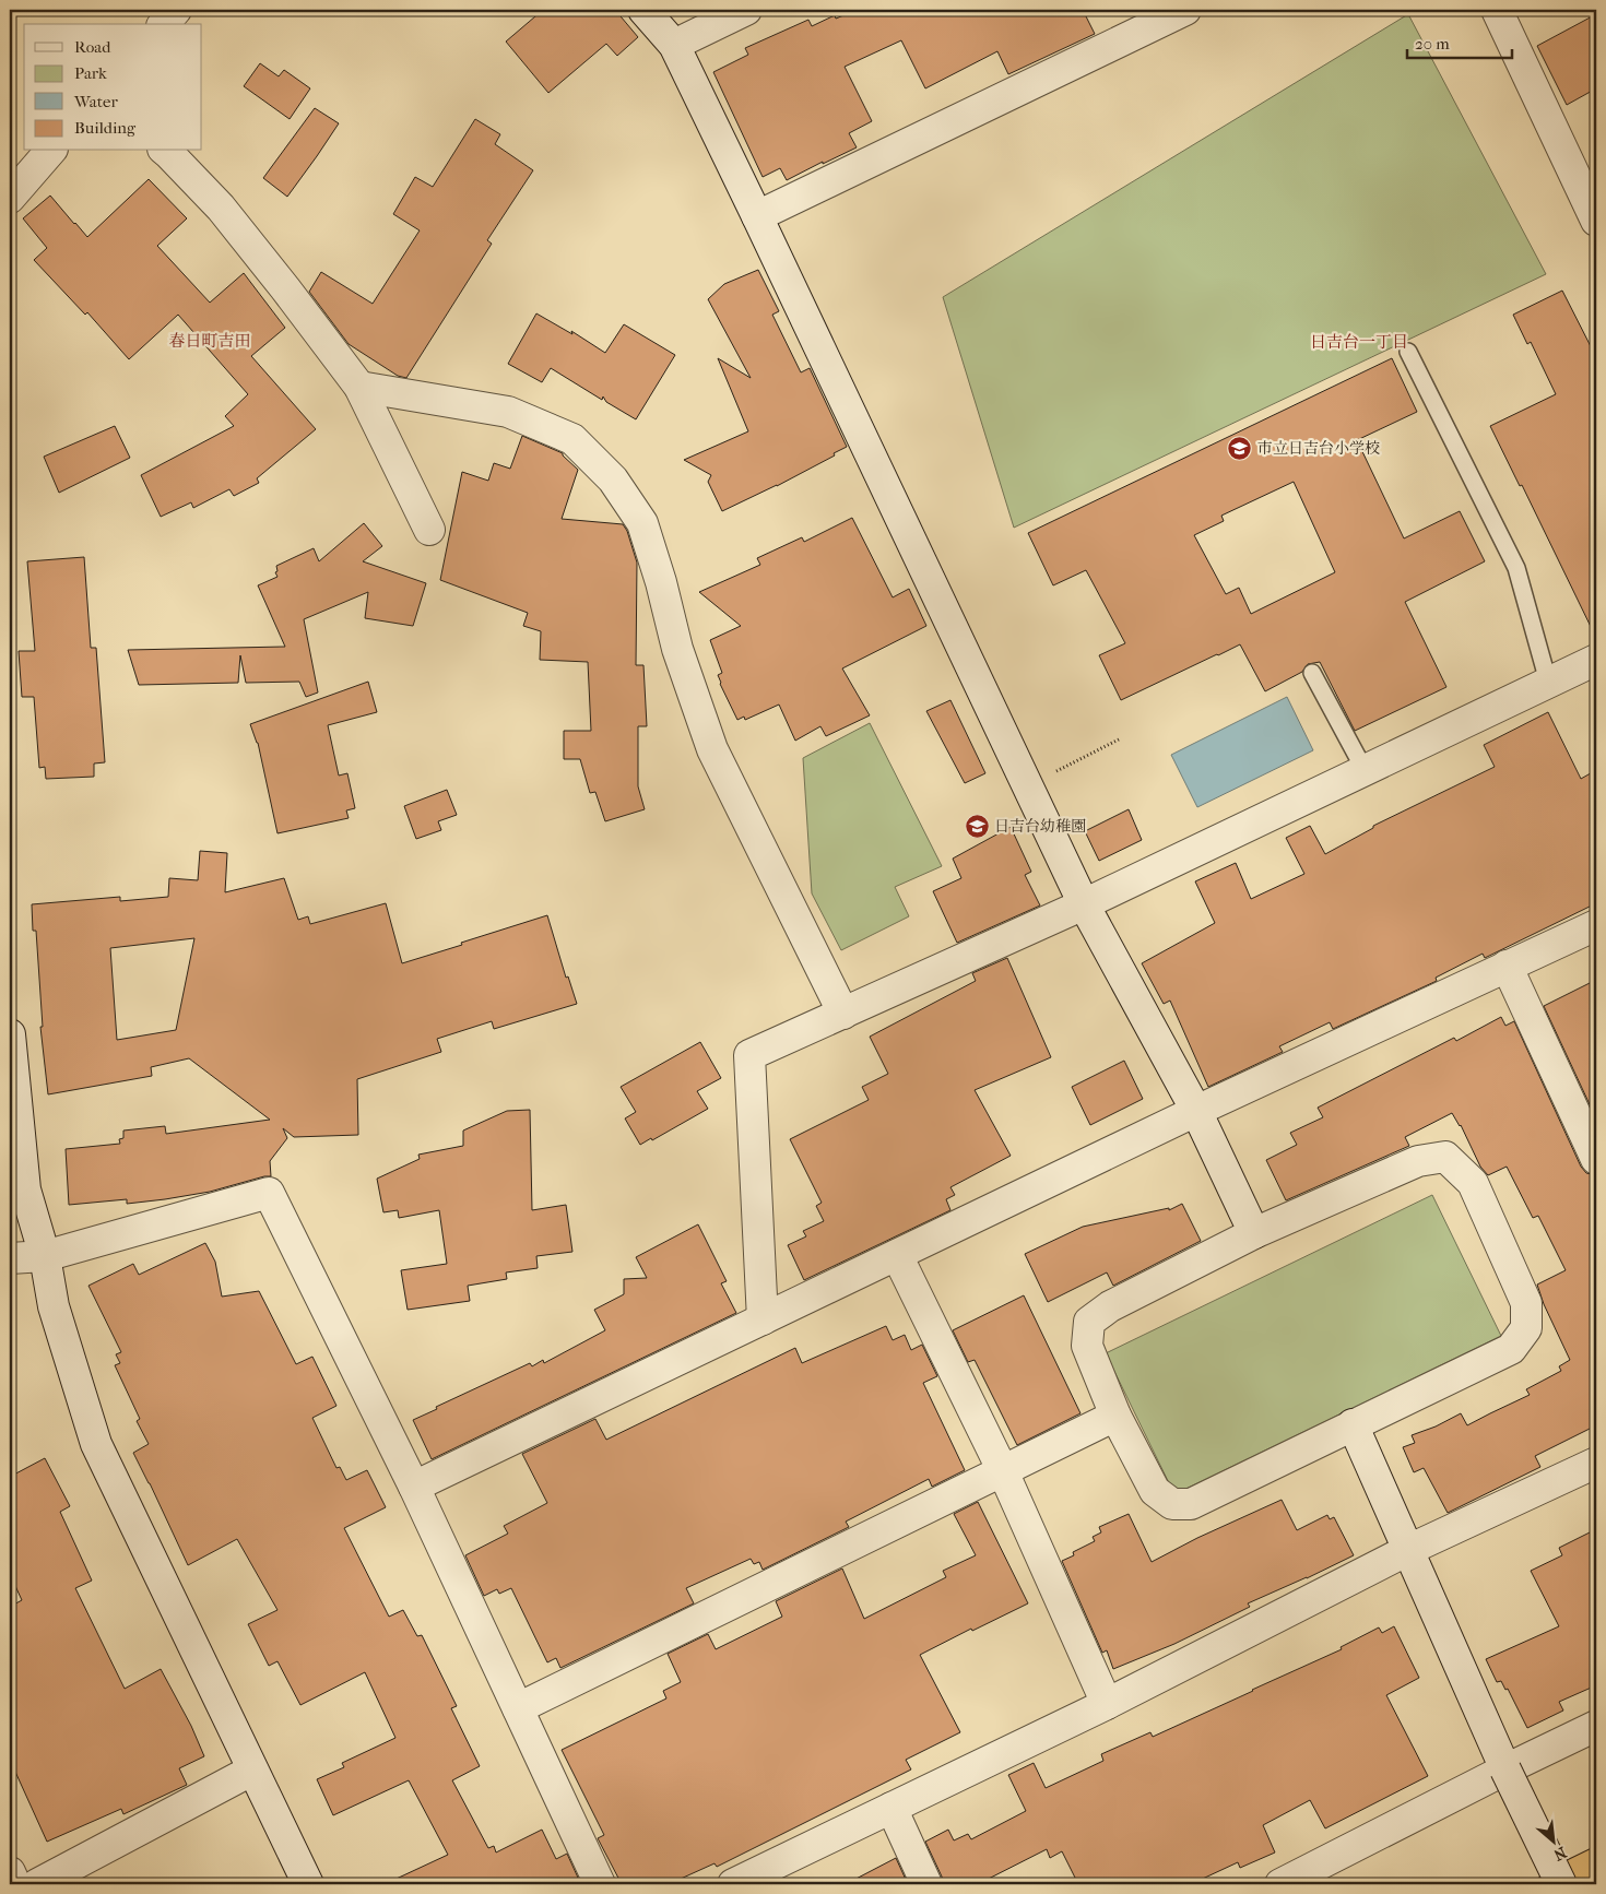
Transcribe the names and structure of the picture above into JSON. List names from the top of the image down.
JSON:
{
  "districts": ["春日町吉田", "日吉台一丁目"],
  "places": {
    "school or university": ["市立日吉台小学校", "日吉台幼稚園"]
  },
  "legend": [
    "Road",
    "Park",
    "Water",
    "Building"
  ],
  "scale_bar": "20 m",
  "north": "bottom right"
}
